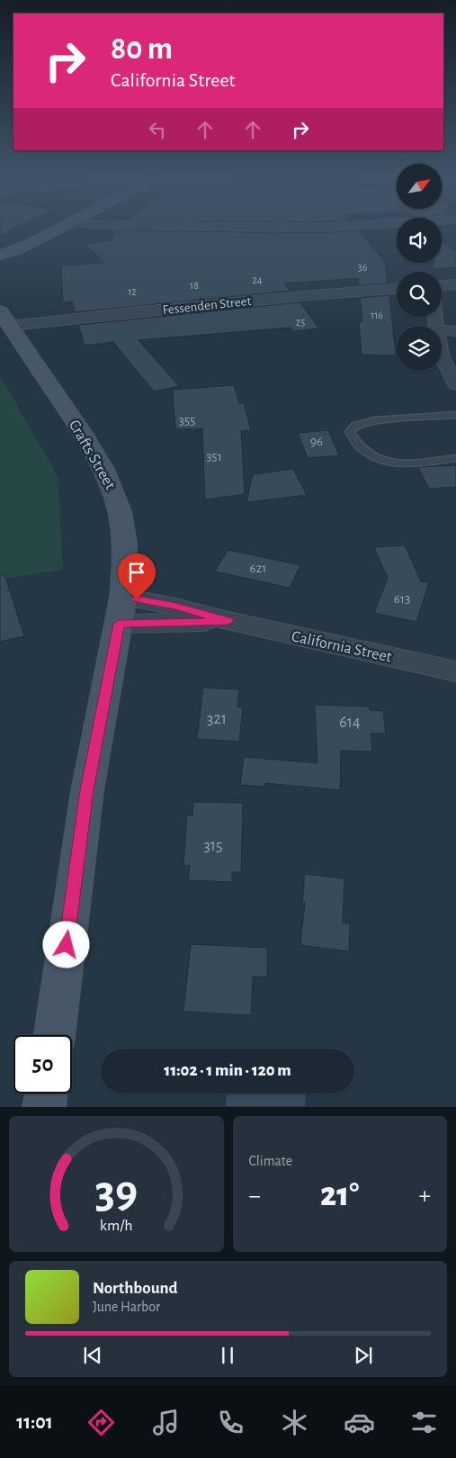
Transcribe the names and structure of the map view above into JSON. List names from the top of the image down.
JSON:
{
  "streets": {
    "main road": ["Crafts Street"],
    "street": ["Fessenden Street", "California Street"]
  },
  "crossings": [
    ["Fessenden Street", "Crafts Street"],
    ["Crafts Street", "California Street"]
  ],
  "house_numbers": [
    "36",
    "24",
    "18",
    "12",
    "116",
    "25",
    "355",
    "96",
    "351",
    "621",
    "613",
    "321",
    "614",
    "315"
  ],
  "north": "top right",
  "page": {
    "turn": ["80 m", "California Street"],
    "limit": "50",
    "trip": "11:02 · 1 min · 120 m",
    "tile": "Climate",
    "heat": ["−", "21°", "+"],
    "song": ["Northbound", "June Harbor"],
    "tabs": "11:01",
    "gauge": ["39", "km/h"]
  }
}
